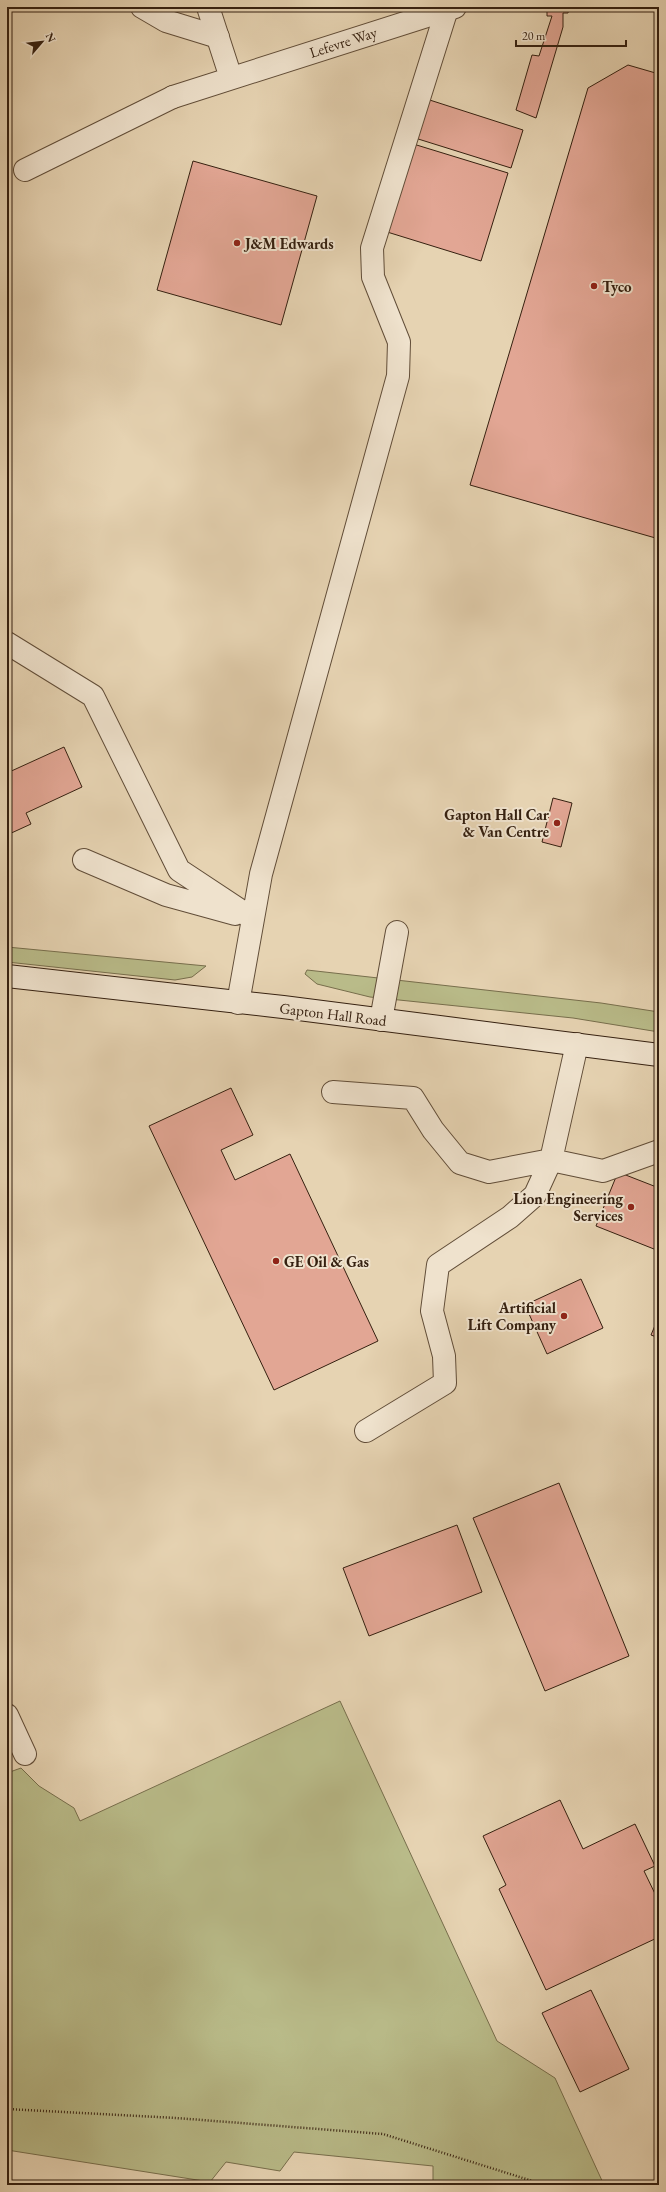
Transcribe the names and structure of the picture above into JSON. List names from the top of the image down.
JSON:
{
  "streets": {
    "street": ["Lefevre Way", "Gapton Hall Road"]
  },
  "places": [
    "J&M Edwards",
    "Tyco",
    "Gapton Hall Car & Van Centre",
    "Lion Engineering Services",
    "GE Oil & Gas",
    "Artificial Lift Company"
  ],
  "scale_bar": "20 m",
  "north": "top right"
}
